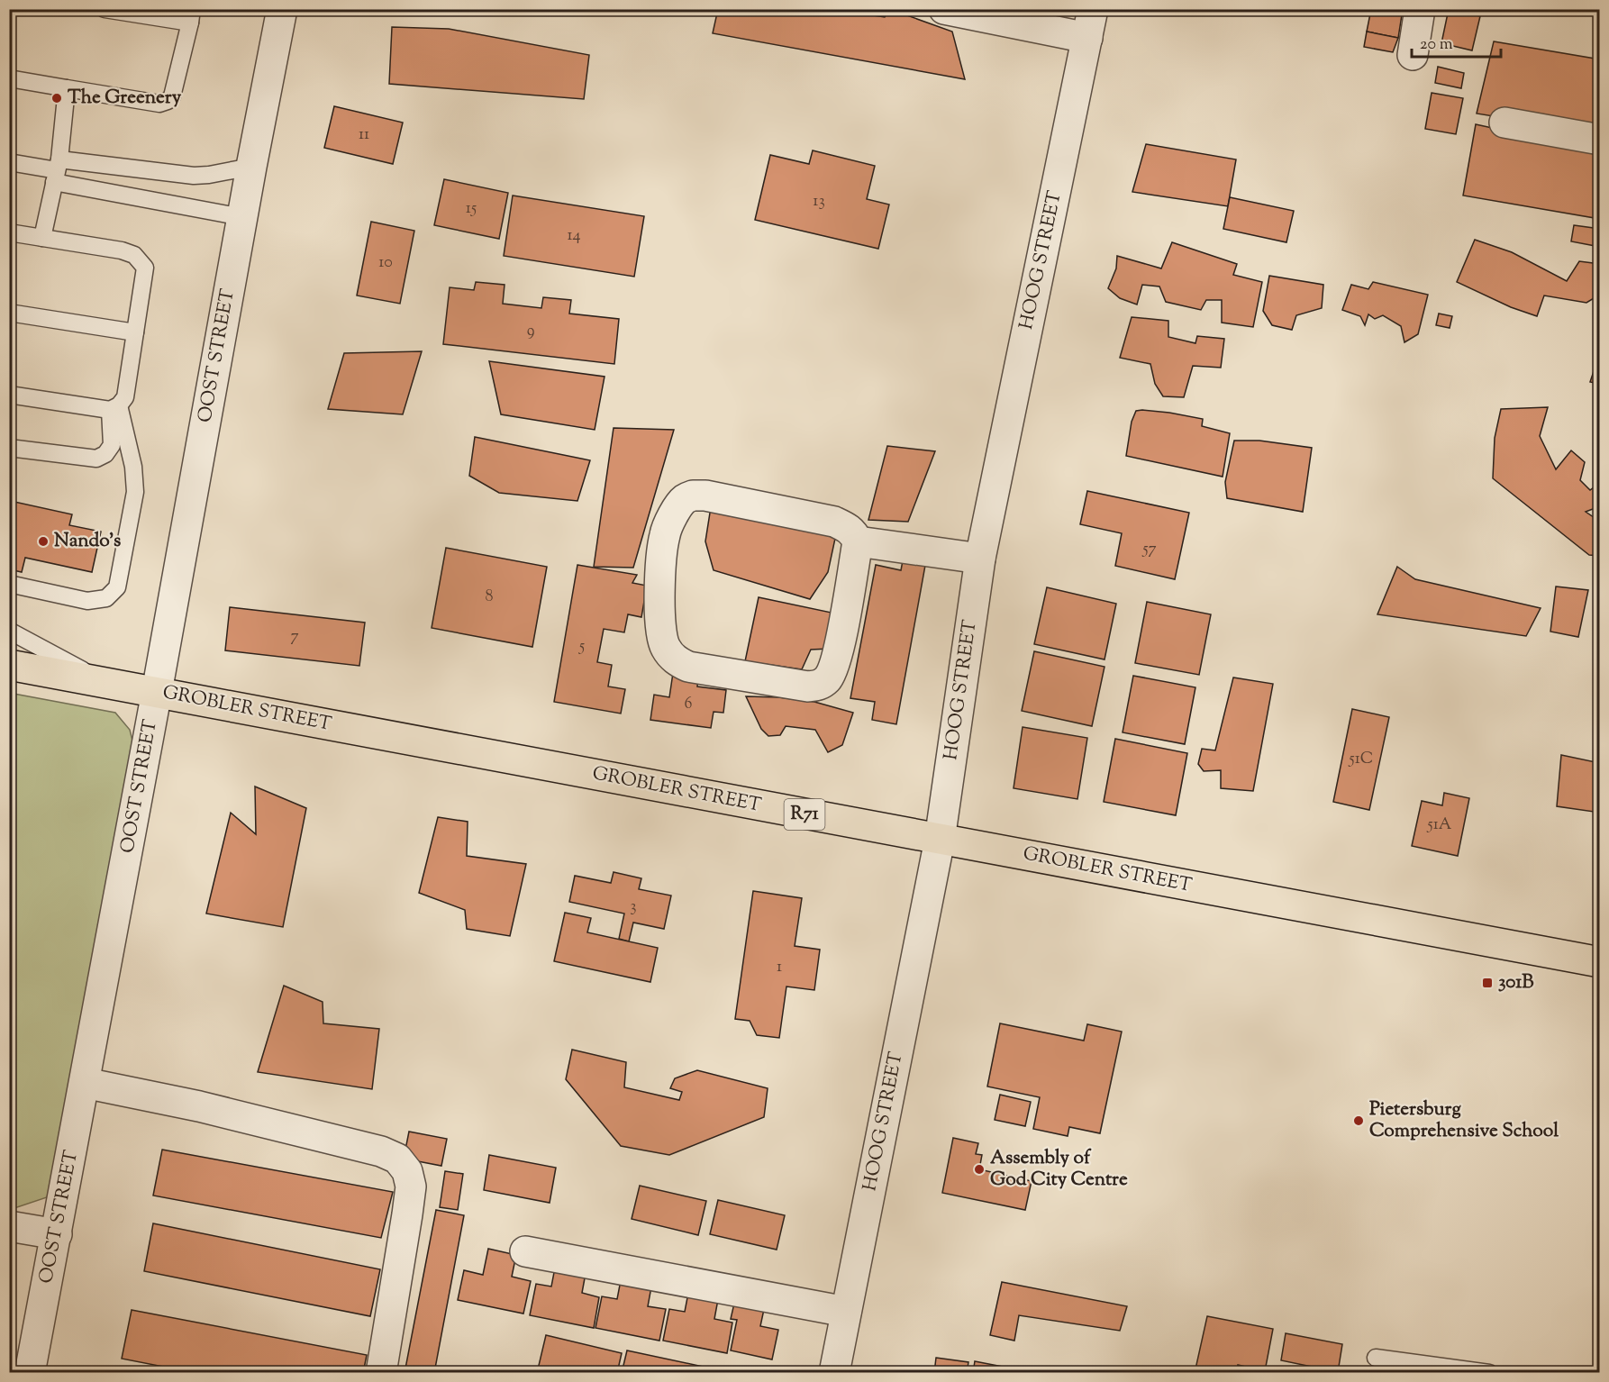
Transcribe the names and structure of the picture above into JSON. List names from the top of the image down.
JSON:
{
  "streets": {
    "main road": ["GROBLER STREET", "R71"],
    "street": ["HOOG STREET", "OOST STREET"]
  },
  "crossings": [
    ["HOOG STREET", "GROBLER STREET"],
    ["OOST STREET", "GROBLER STREET"]
  ],
  "places": {
    "other": [
      "The Greenery",
      "Nando's",
      "Pietersburg Comprehensive School",
      "Assembly of God City Centre"
    ],
    "transit": ["301B"]
  },
  "house_numbers": [
    "11",
    "13",
    "15",
    "14",
    "10",
    "9",
    "57",
    "8",
    "7",
    "5",
    "6",
    "51C",
    "51A",
    "3",
    "1"
  ],
  "scale_bar": "20 m"
}
